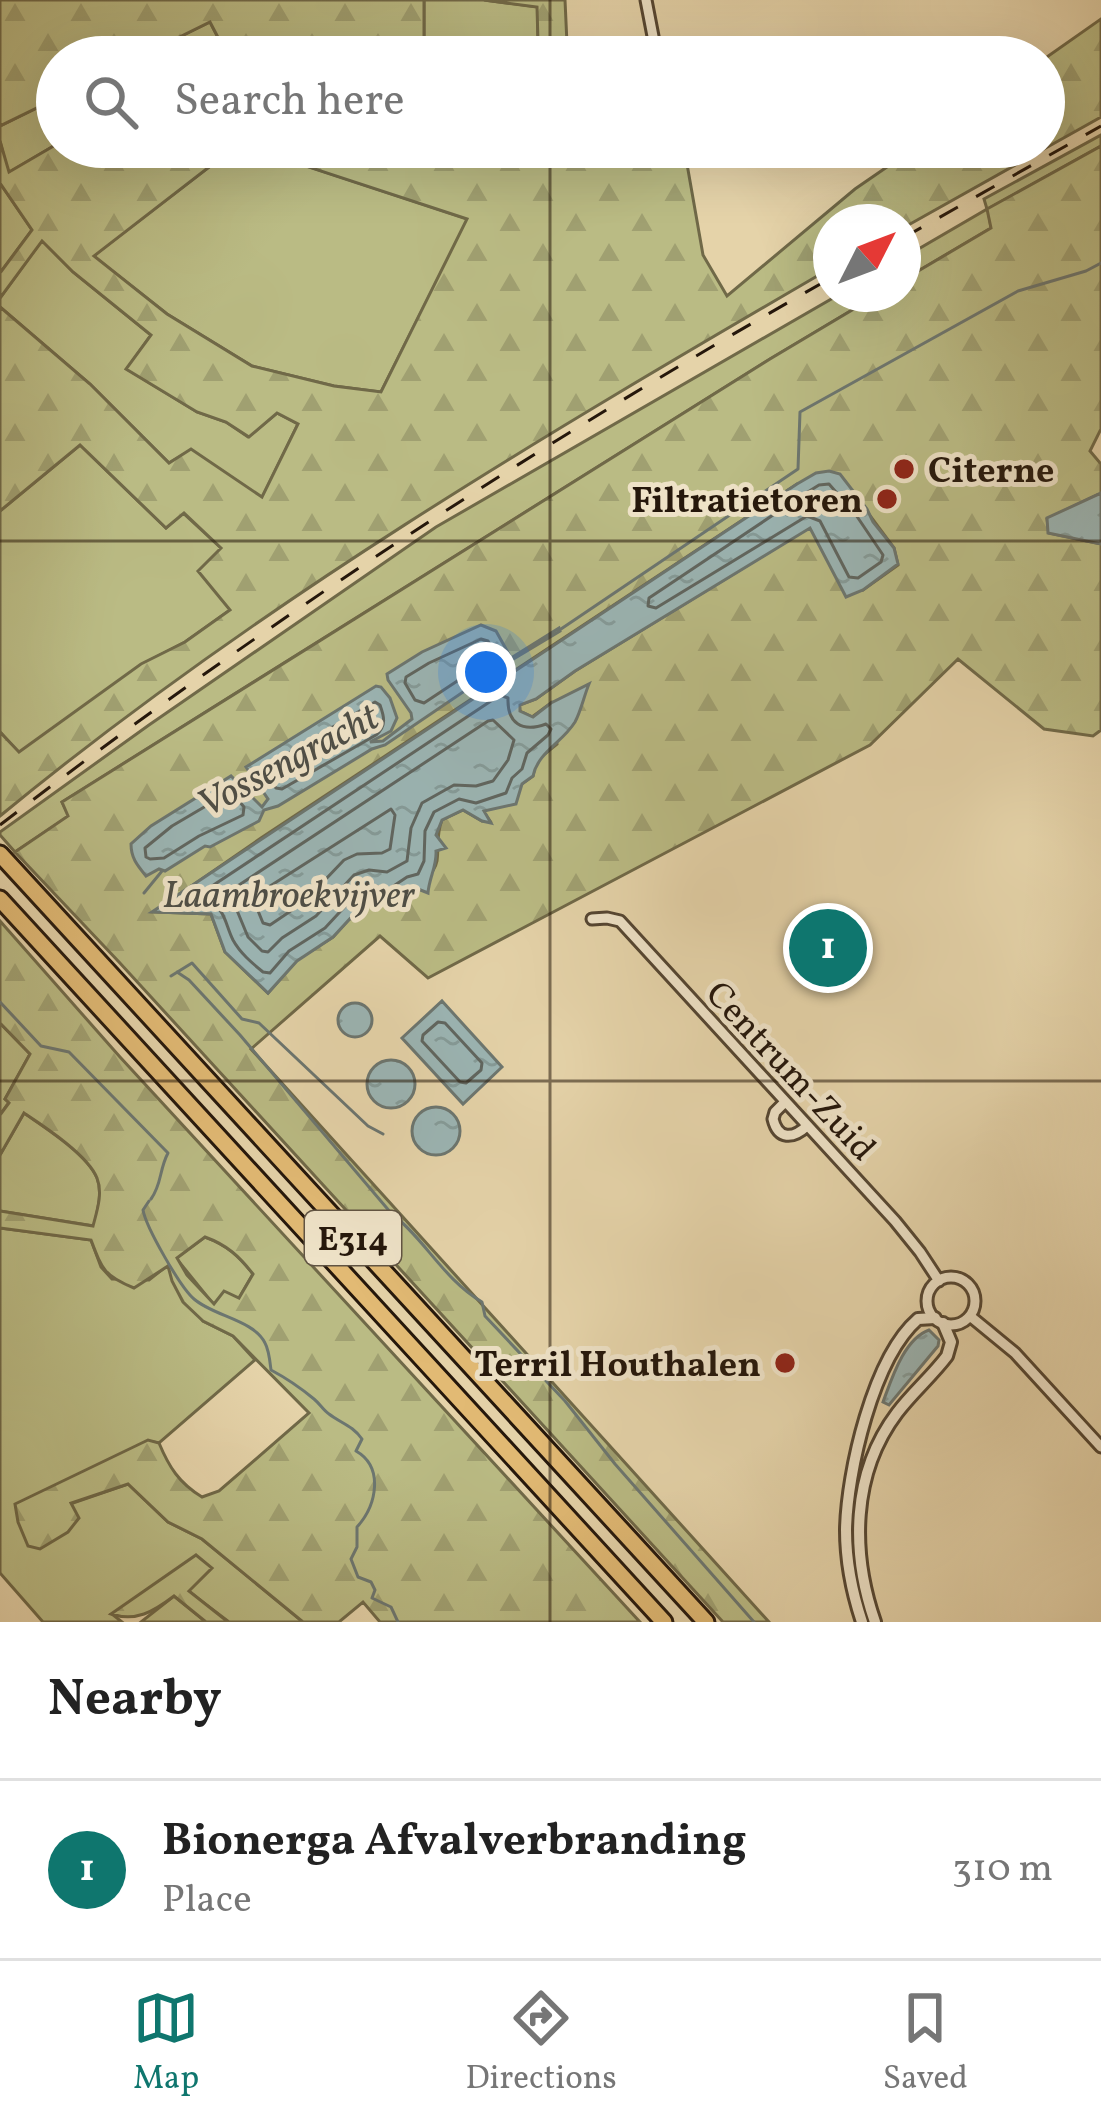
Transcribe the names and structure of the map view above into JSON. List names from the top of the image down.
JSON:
{
  "streets": {
    "highway": ["E314"],
    "street": ["Centrum-Zuid"]
  },
  "water": ["Vossengracht", "Laambroekvijver"],
  "places": ["Citerne", "Filtratietoren", "Terril Houthalen"],
  "north": "top right",
  "page": {
    "search": "Search here",
    "pins": "1",
    "heading": "Nearby",
    "list": [
      {
        "mark": "1",
        "name": "Bionerga Afvalverbranding",
        "note": "Place",
        "value": "310 m"
      }
    ],
    "nav": ["Map", "Directions", "Saved"]
  }
}
